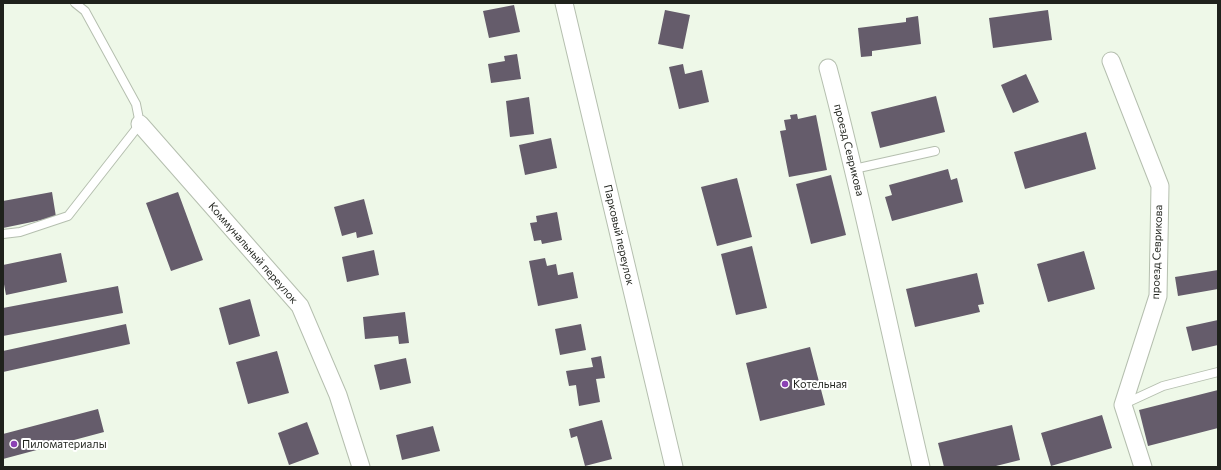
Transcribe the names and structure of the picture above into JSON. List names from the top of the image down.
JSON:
{
  "streets": {
    "street": ["проезд Севрикова", "Парковый переулок", "Коммунальный переулок"]
  },
  "places": ["Котельная", "Пиломатериалы"]
}
